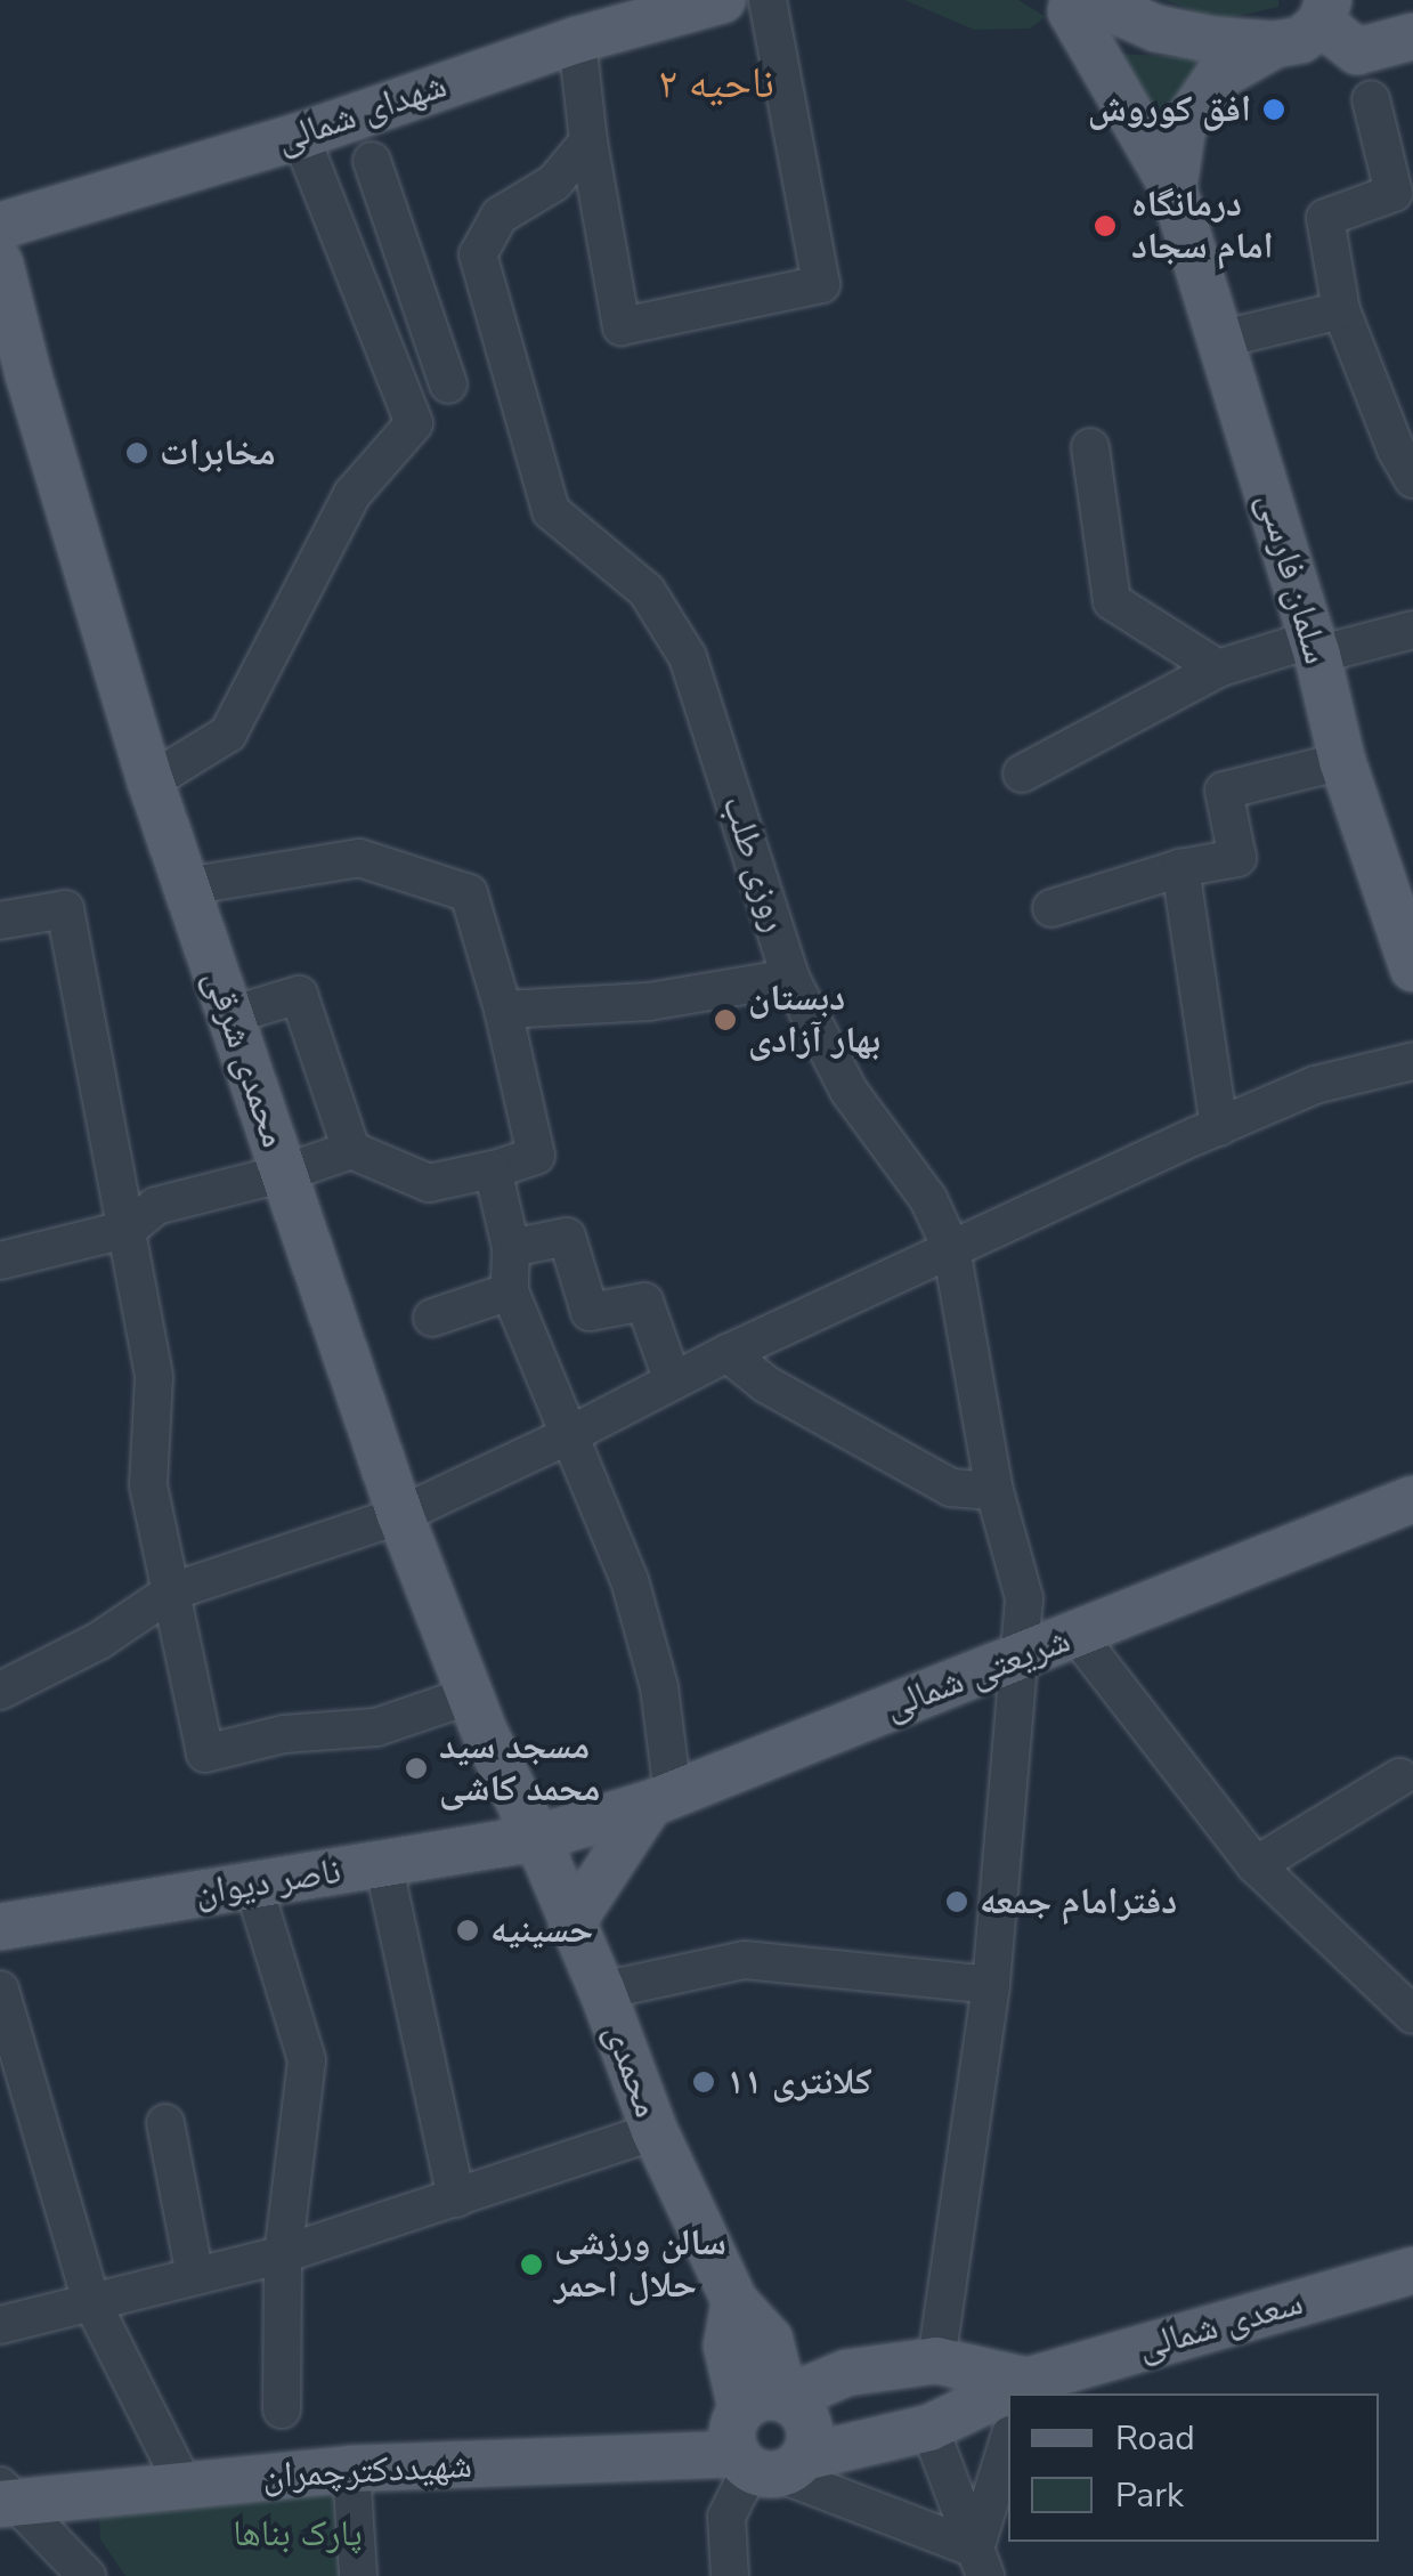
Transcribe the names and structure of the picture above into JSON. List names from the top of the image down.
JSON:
{
  "streets": {
    "main road": [
      "شهدای شمالی",
      "سلمان فارسی",
      "محمدی شرقی",
      "شریعتی شمالی",
      "ناصر دیوان",
      "محمدی",
      "سعدی شمالی",
      "شهیددکترچمران"
    ],
    "street": ["روزی طلب"]
  },
  "crossings": [
    ["روزی طلب", "شریعتی شمالی"],
    ["محمدی شرقی", "شریعتی شمالی"],
    ["محمدی شرقی", "ناصر دیوان"],
    ["محمدی شرقی", "محمدی"],
    ["شریعتی شمالی", "ناصر دیوان"],
    ["شریعتی شمالی", "محمدی"],
    ["ناصر دیوان", "محمدی"],
    ["محمدی", "سعدی شمالی"],
    ["محمدی", "شهیددکترچمران"],
    ["سعدی شمالی", "شهیددکترچمران"]
  ],
  "districts": ["ناحیه ۲"],
  "parks": ["پارک بناها"],
  "places": [
    "افق کوروش",
    "درمانگاه امام سجاد",
    "مخابرات",
    "دبستان بهار آزادی",
    "مسجد سید محمد کاشی",
    "دفترامام جمعه",
    "حسینیه",
    "کلانتری ۱۱",
    "سالن ورزشی حلال احمر"
  ],
  "legend": ["Road", "Park"]
}
